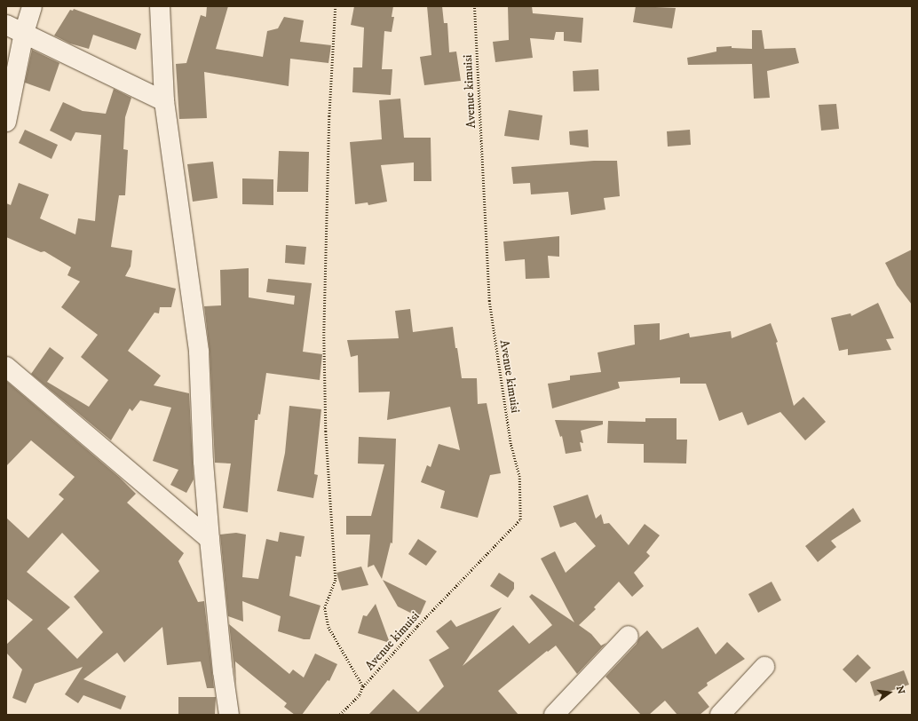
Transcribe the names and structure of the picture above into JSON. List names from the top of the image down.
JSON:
{
  "streets": {
    "path": ["Avenue kimuisi"]
  },
  "north": "right"
}
